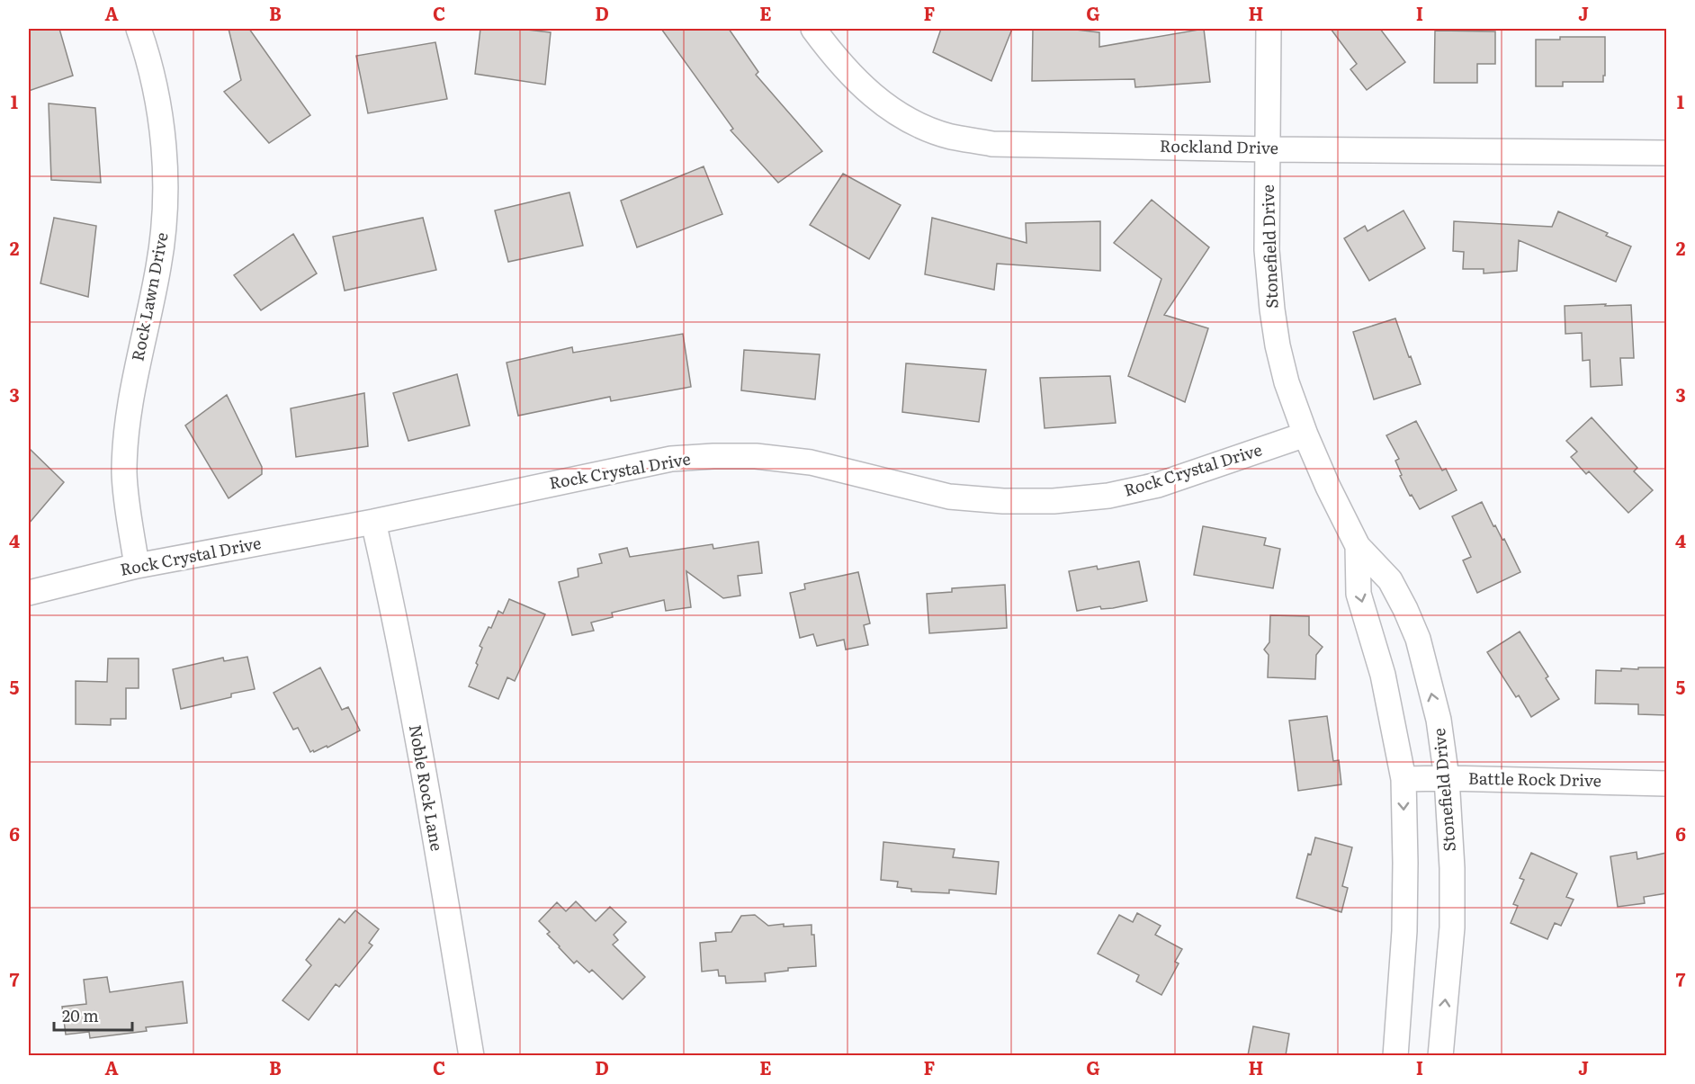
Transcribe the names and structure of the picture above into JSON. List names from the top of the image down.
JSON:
{
  "streets": {
    "street": [
      "Rockland Drive",
      "Stonefield Drive",
      "Rock Lawn Drive",
      "Rock Crystal Drive",
      "Battle Rock Drive",
      "Noble Rock Lane"
    ]
  },
  "crossings": [
    ["Rockland Drive", "Stonefield Drive"],
    ["Stonefield Drive", "Rock Crystal Drive"],
    ["Stonefield Drive", "Battle Rock Drive"],
    ["Rock Lawn Drive", "Rock Crystal Drive"],
    ["Rock Crystal Drive", "Noble Rock Lane"]
  ],
  "scale_bar": "20 m",
  "grid": {
    "columns": [
      "A",
      "B",
      "C",
      "D",
      "E",
      "F",
      "G",
      "H",
      "I",
      "J"
    ],
    "rows": [
      "1",
      "2",
      "3",
      "4",
      "5",
      "6",
      "7"
    ]
  }
}
